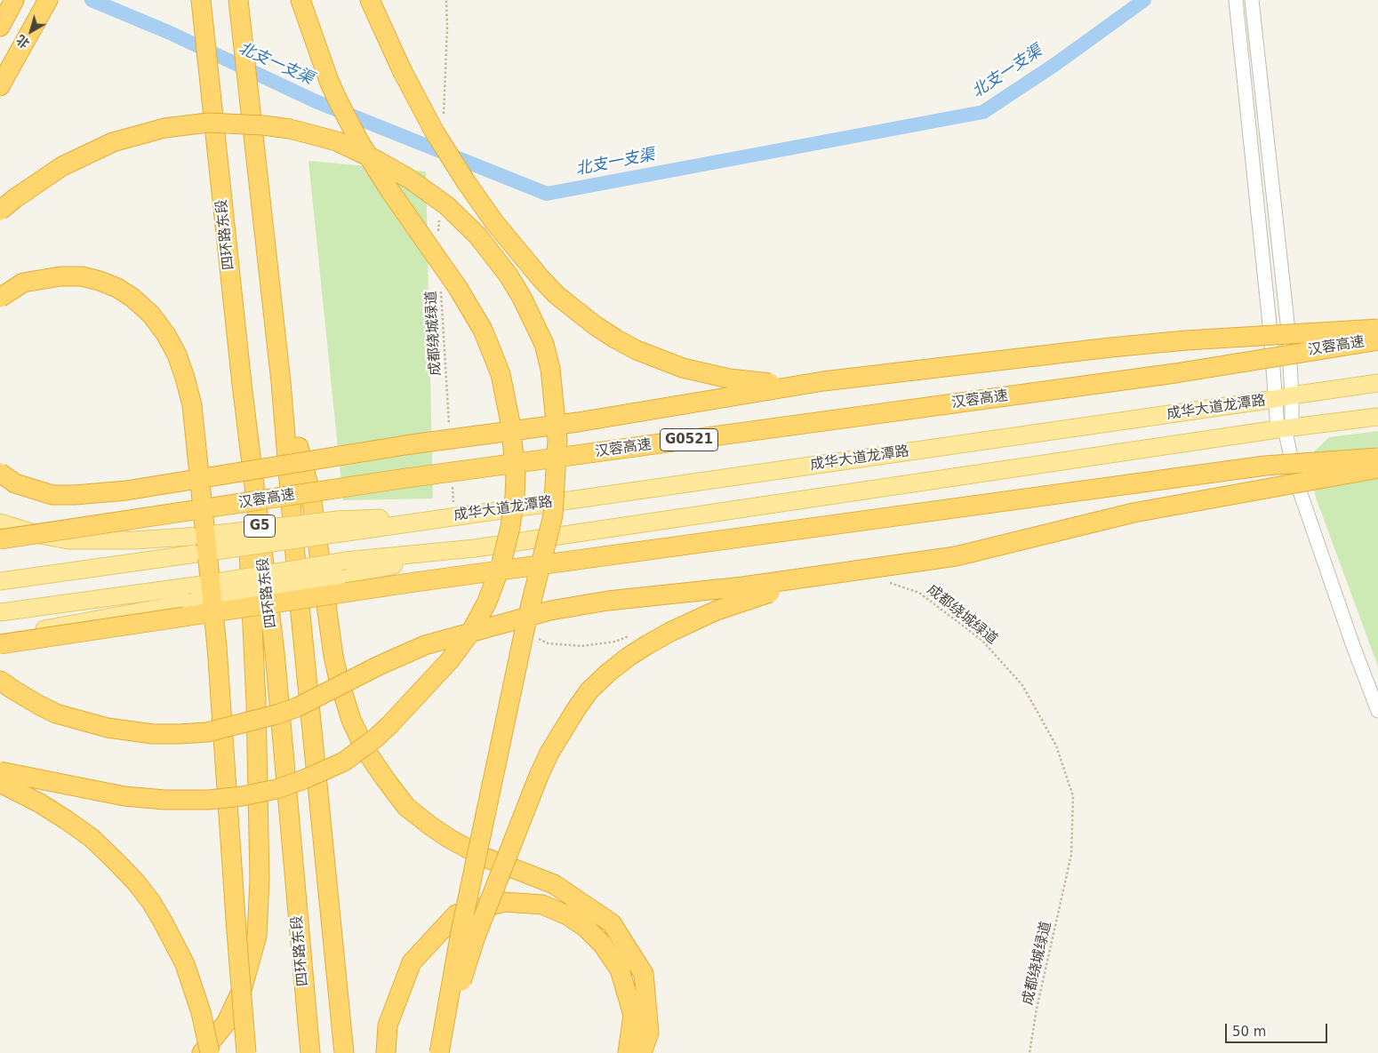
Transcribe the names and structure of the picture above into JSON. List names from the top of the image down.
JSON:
{
  "streets": {
    "highway": [
      "四环路东段",
      "汉蓉高速",
      "G0521",
      "G5"
    ],
    "main road": ["成华大道龙潭路"],
    "path": ["成都绕城绿道"]
  },
  "water": ["北支一支渠"],
  "scale_bar": "50 m",
  "north": "bottom left"
}
